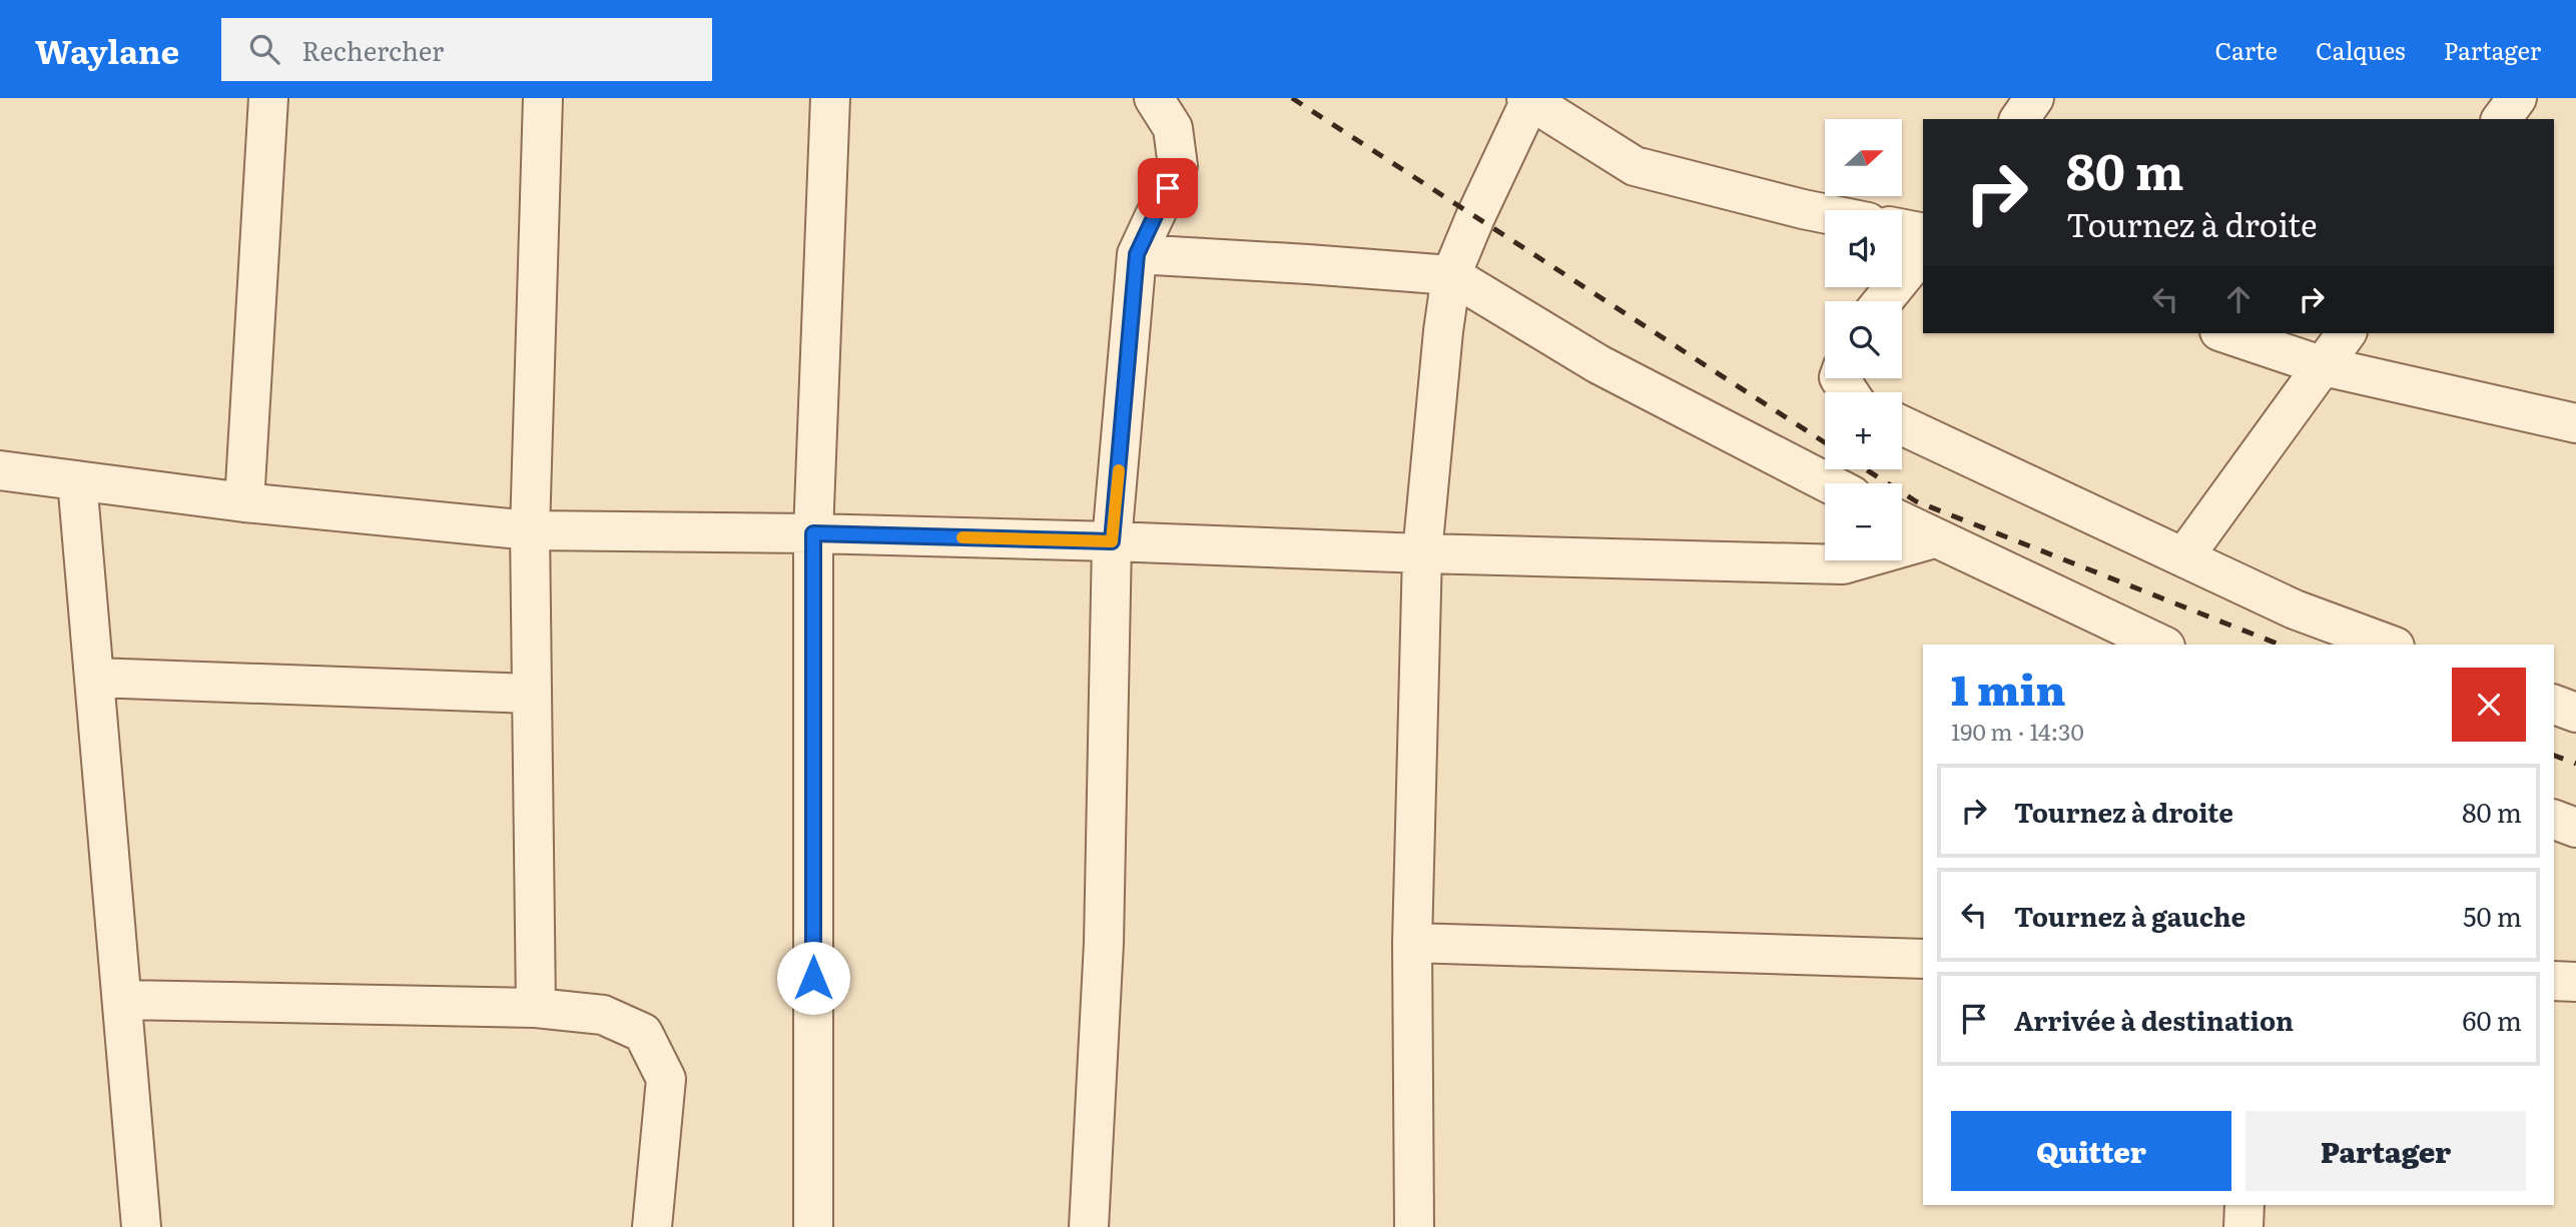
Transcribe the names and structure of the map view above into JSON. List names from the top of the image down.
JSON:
{
  "north": "right",
  "page": {
    "header": "Waylane",
    "search": "Rechercher",
    "nav": ["Carte", "Calques", "Partager"],
    "map_buttons": ["+", "−"],
    "turn": ["80 m", "Tournez à droite"],
    "heading": ["1 min", "190 m · 14:30"],
    "list": [
      {
        "name": "Tournez à droite",
        "value": "80 m"
      },
      {
        "name": "Tournez à gauche",
        "value": "50 m"
      },
      {
        "name": "Arrivée à destination",
        "value": "60 m"
      }
    ],
    "buttons": ["Quitter", "Partager"]
  }
}
